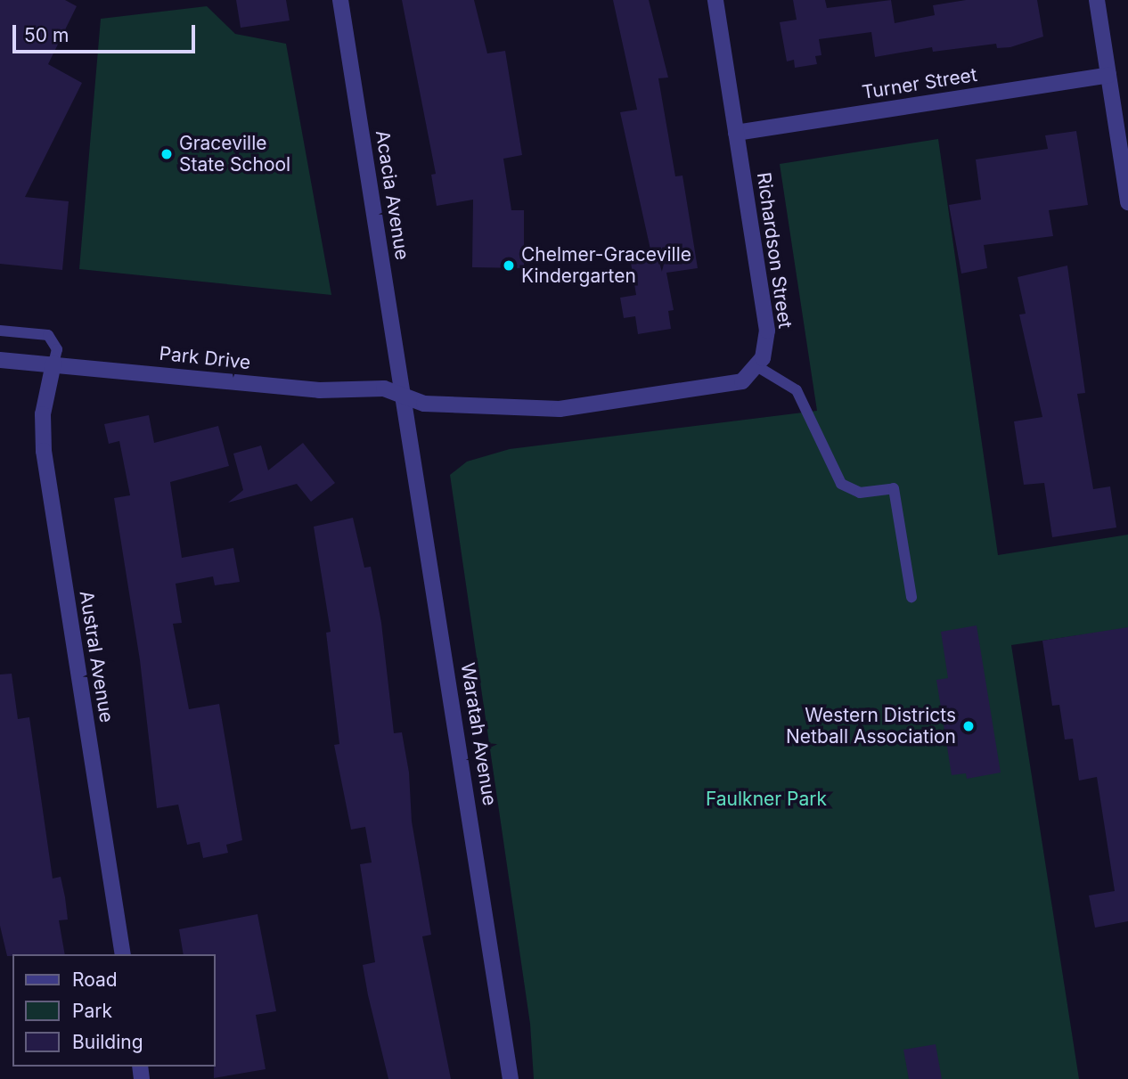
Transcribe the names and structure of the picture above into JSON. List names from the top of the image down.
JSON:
{
  "streets": {
    "street": [
      "Turner Street",
      "Acacia Avenue",
      "Richardson Street",
      "Park Drive",
      "Austral Avenue",
      "Waratah Avenue"
    ]
  },
  "crossings": [
    ["Turner Street", "Richardson Street"],
    ["Acacia Avenue", "Park Drive"],
    ["Acacia Avenue", "Waratah Avenue"],
    ["Park Drive", "Austral Avenue"],
    ["Park Drive", "Waratah Avenue"]
  ],
  "parks": ["Faulkner Park"],
  "places": ["Graceville State School", "Chelmer-Graceville Kindergarten", "Western Districts Netball Association"],
  "legend": ["Road", "Park", "Building"],
  "scale_bar": "50 m"
}
